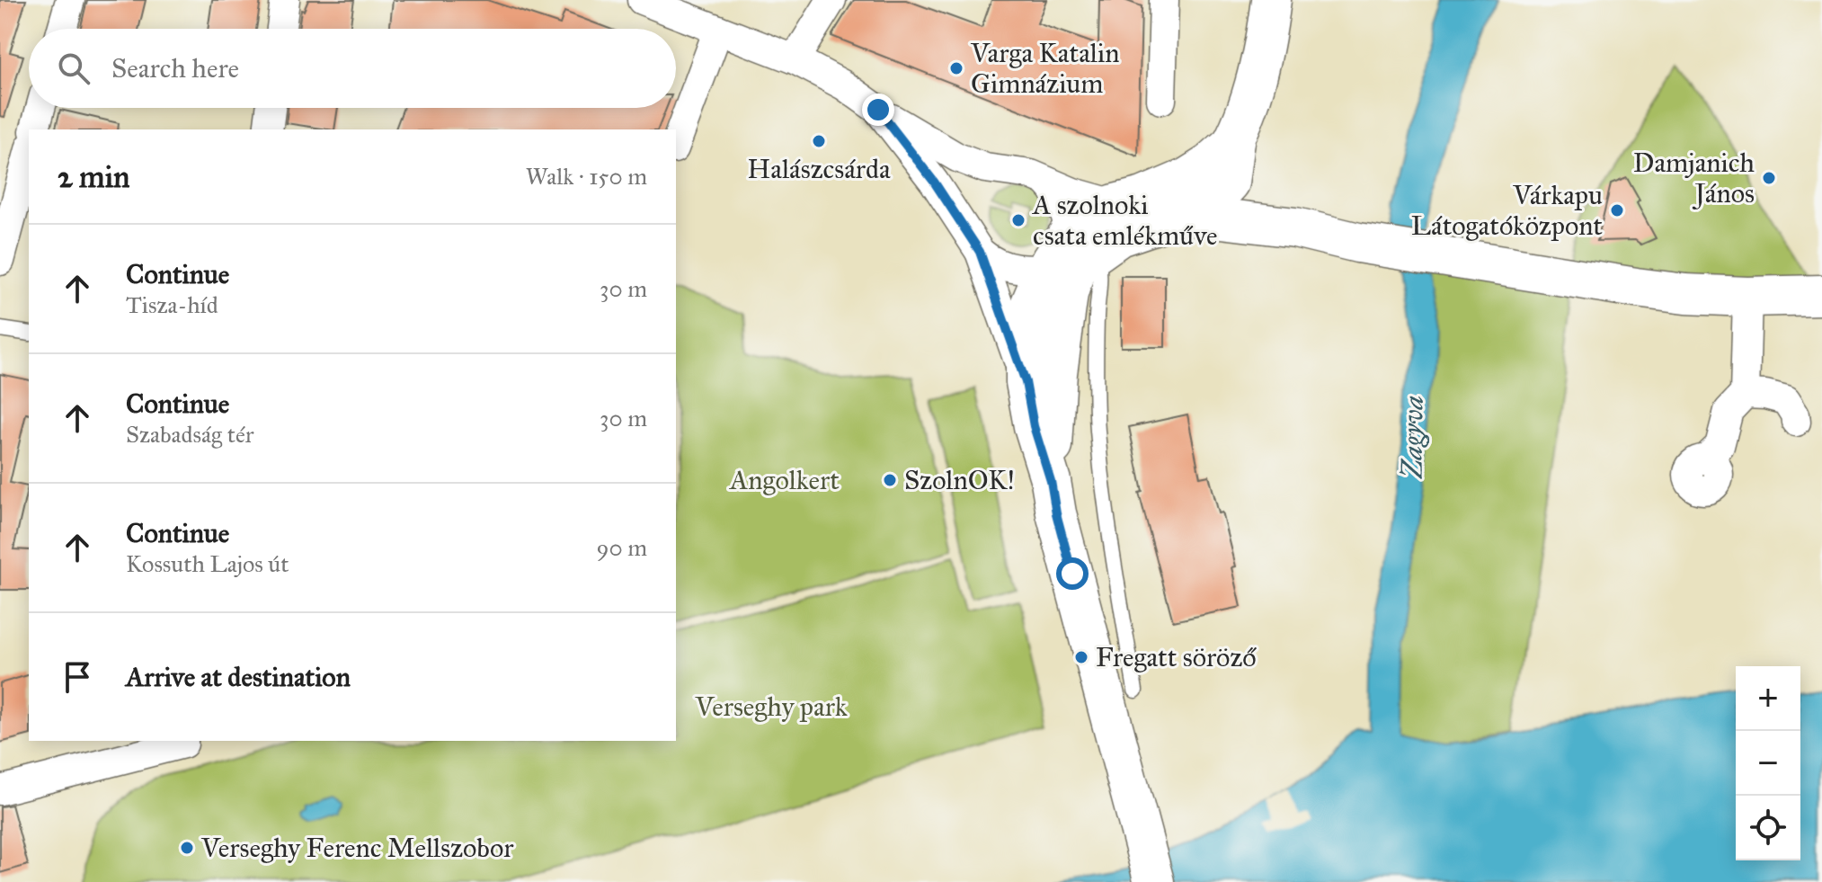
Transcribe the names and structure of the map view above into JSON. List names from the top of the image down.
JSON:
{
  "water": ["Zagyva"],
  "parks": ["Angolkert", "Verseghy park"],
  "places": [
    "Varga Katalin Gimnázium",
    "Halászcsárda",
    "Damjanich János",
    "Várkapu Látogatóközpont",
    "A szolnoki csata emlékműve",
    "SzolnOK!",
    "Fregatt söröző",
    "Verseghy Ferenc Mellszobor"
  ],
  "page": {
    "search": "Search here",
    "heading": ["2 min", "Walk · 150 m"],
    "list": [
      ["Continue", "Tisza-híd", "30 m"],
      ["Continue", "Szabadság tér", "30 m"],
      ["Continue", "Kossuth Lajos út", "90 m"],
      "Arrive at destination"
    ],
    "map_buttons": ["+", "−"]
  }
}
